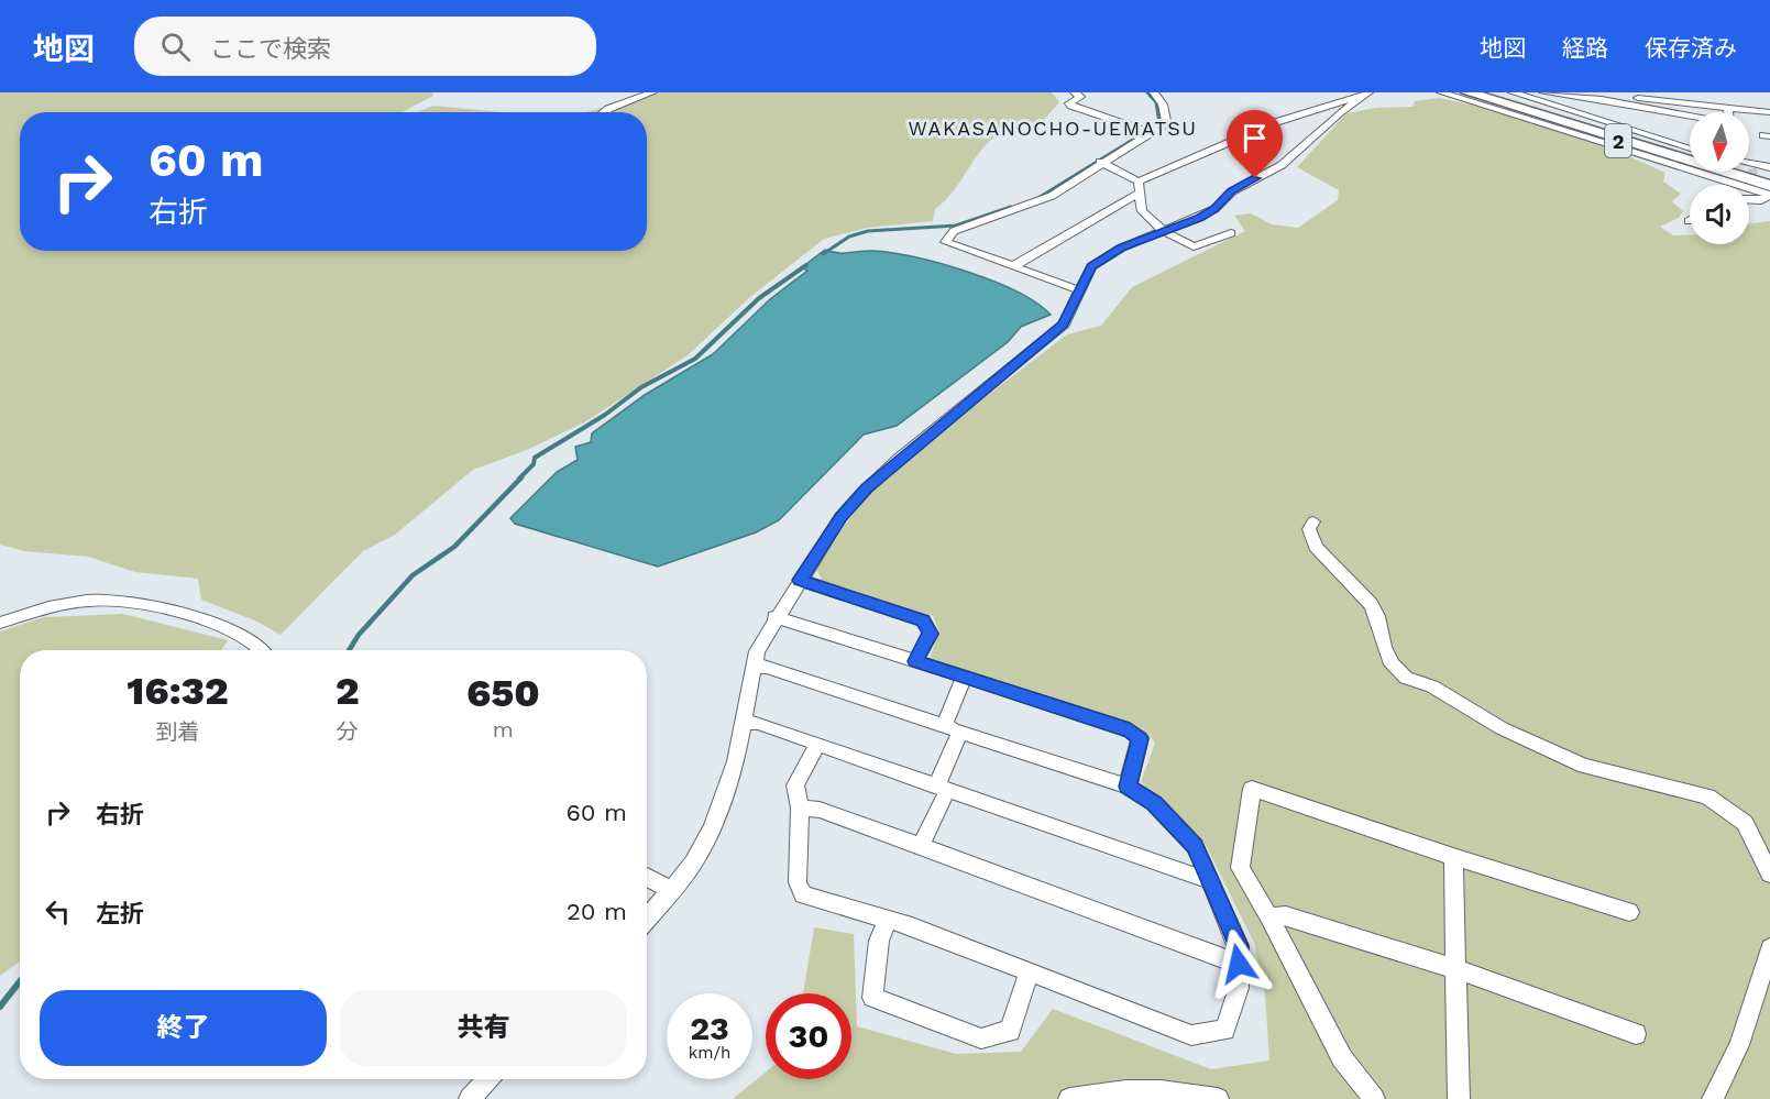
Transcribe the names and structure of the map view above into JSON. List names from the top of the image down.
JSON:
{
  "streets": {
    "highway": ["2"]
  },
  "districts": ["WAKASANOCHO-UEMATSU"],
  "north": "bottom",
  "page": {
    "header": "地図",
    "search": "ここで検索",
    "nav": ["地図", "経路", "保存済み"],
    "turn": ["60 m", "右折"],
    "eta": [
      "16:32",
      "到着",
      "2",
      "分",
      "650",
      "m"
    ],
    "list": [
      {
        "name": "右折",
        "value": "60 m"
      },
      {
        "name": "左折",
        "value": "20 m"
      }
    ],
    "buttons": ["終了", "共有"],
    "speed": "23 km/h",
    "limit": "30"
  }
}
